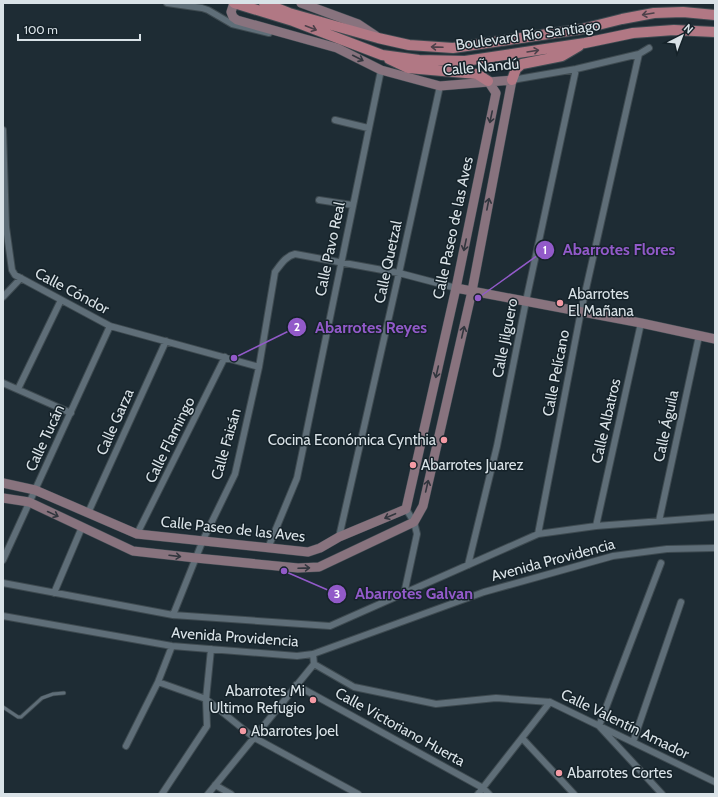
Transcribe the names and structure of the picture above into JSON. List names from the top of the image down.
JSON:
{
  "streets": {
    "main road": ["Boulevard Río Santiago"],
    "street": [
      "Calle Ñandú",
      "Calle Paseo de las Aves",
      "Calle Pavo Real",
      "Calle Quetzal",
      "Calle Cóndor",
      "Calle Jilguero",
      "Calle Pelícano",
      "Calle Albatros",
      "Calle Garza",
      "Calle Águila",
      "Calle Tucán",
      "Calle Flamingo",
      "Calle Faisán",
      "Avenida Providencia",
      "Calle Valentín Amador",
      "Calle Victoriano Huerta"
    ]
  },
  "crossings": [
    ["Boulevard Río Santiago", "Calle Ñandú"],
    ["Calle Ñandú", "Calle Paseo de las Aves"],
    ["Calle Ñandú", "Calle Pavo Real"],
    ["Calle Ñandú", "Calle Quetzal"],
    ["Calle Ñandú", "Calle Jilguero"],
    ["Calle Ñandú", "Calle Pelícano"],
    ["Calle Paseo de las Aves", "Calle Pavo Real"],
    ["Calle Paseo de las Aves", "Calle Quetzal"],
    ["Calle Paseo de las Aves", "Calle Garza"],
    ["Calle Paseo de las Aves", "Calle Tucán"],
    ["Calle Paseo de las Aves", "Calle Flamingo"],
    ["Calle Paseo de las Aves", "Calle Faisán"],
    ["Calle Pavo Real", "Calle Faisán"],
    ["Calle Cóndor", "Calle Garza"],
    ["Calle Cóndor", "Calle Tucán"],
    ["Calle Cóndor", "Calle Flamingo"],
    ["Calle Cóndor", "Calle Faisán"]
  ],
  "places": [
    "Abarrotes Flores",
    "Abarrotes El Mañana",
    "Abarrotes Reyes",
    "Cocina Económica Cynthia",
    "Abarrotes Juarez",
    "Abarrotes Galvan",
    "Abarrotes Mi Ultimo Refugio",
    "Abarrotes Joel",
    "Abarrotes Cortes"
  ],
  "scale_bar": "100 m",
  "north": "top right"
}
